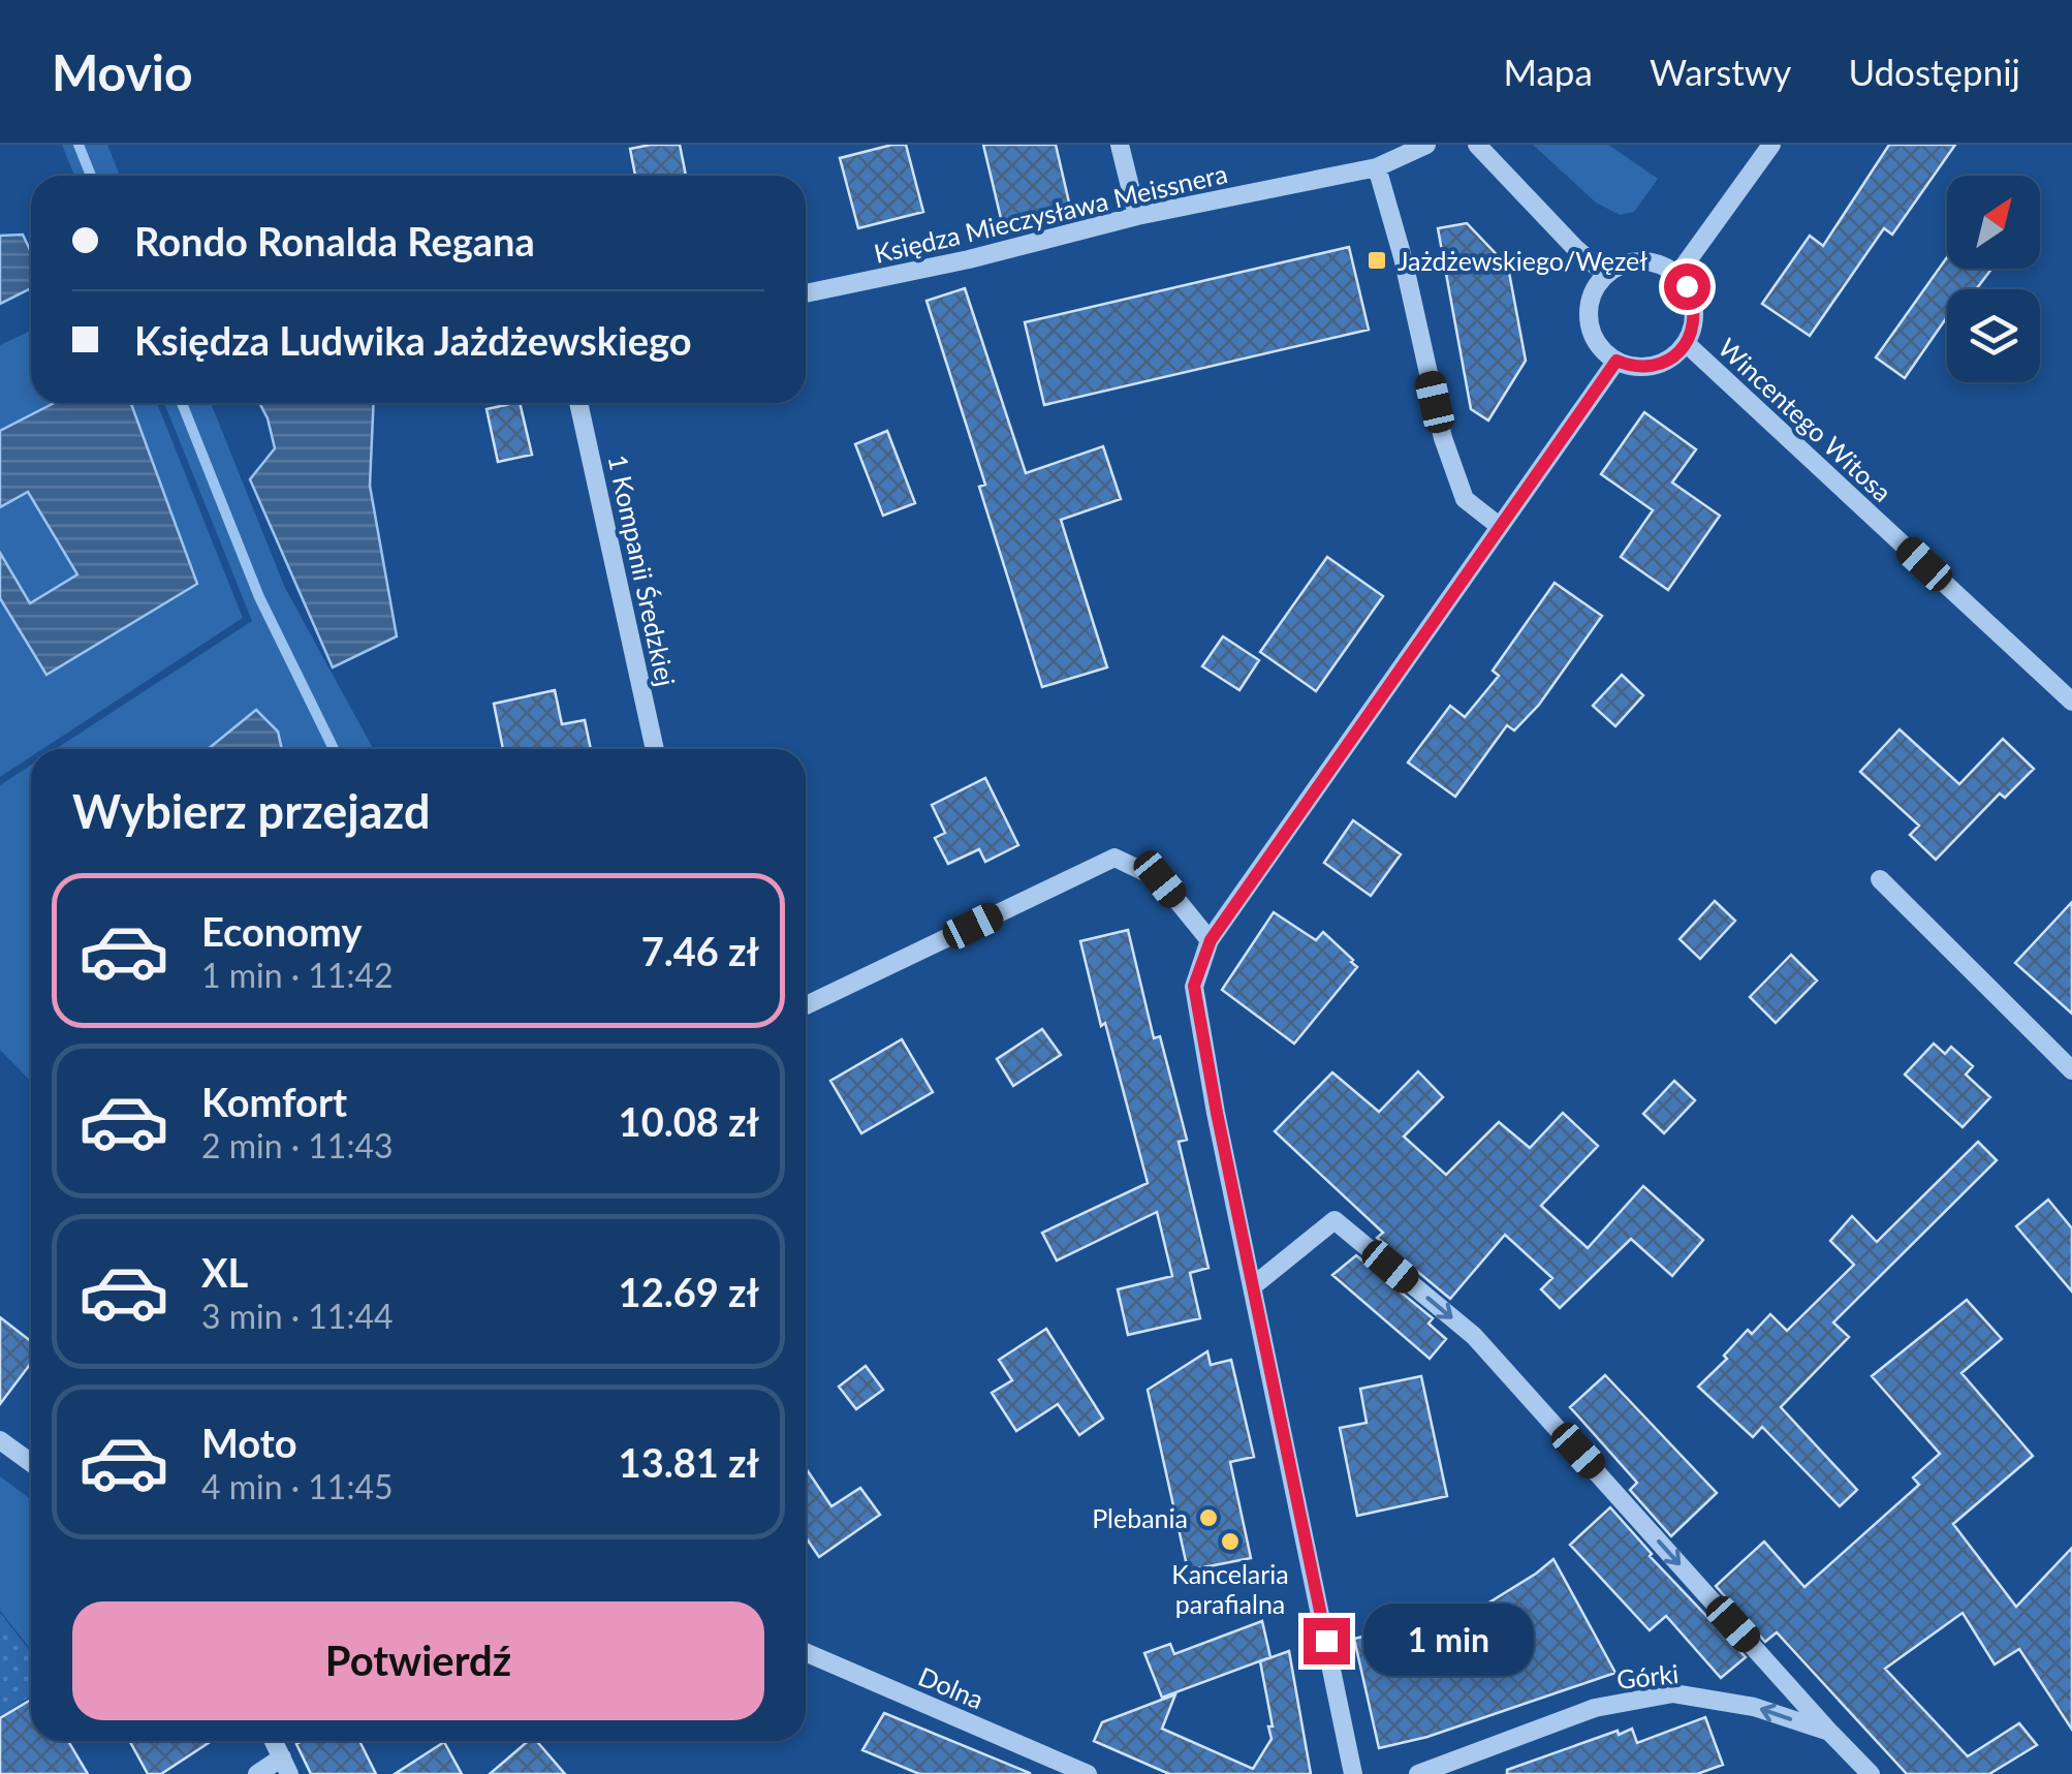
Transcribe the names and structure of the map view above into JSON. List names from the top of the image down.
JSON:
{
  "streets": {
    "street": [
      "Księdza Mieczysława Meissnera",
      "Wincentego Witosa",
      "1 Kompanii Średzkiej",
      "Górki",
      "Dolna"
    ]
  },
  "one_way": ["Górki"],
  "places": {
    "transit": ["Jażdżewskiego/Węzeł"],
    "other": ["Plebania", "Kancelaria parafialna"]
  },
  "north": "top right",
  "page": {
    "header": "Movio",
    "nav": ["Mapa", "Warstwy", "Udostępnij"],
    "banner": ["Rondo Ronalda Regana", "Księdza Ludwika Jażdżewskiego"],
    "heading": "Wybierz przejazd",
    "list": [
      {
        "name": "Economy",
        "note": "1 min · 11:42",
        "value": "7.46 zł"
      },
      {
        "name": "Komfort",
        "note": "2 min · 11:43",
        "value": "10.08 zł"
      },
      {
        "name": "XL",
        "note": "3 min · 11:44",
        "value": "12.69 zł"
      },
      {
        "name": "Moto",
        "note": "4 min · 11:45",
        "value": "13.81 zł"
      }
    ],
    "buttons": "Potwierdź",
    "bubble": "1 min"
  }
}
